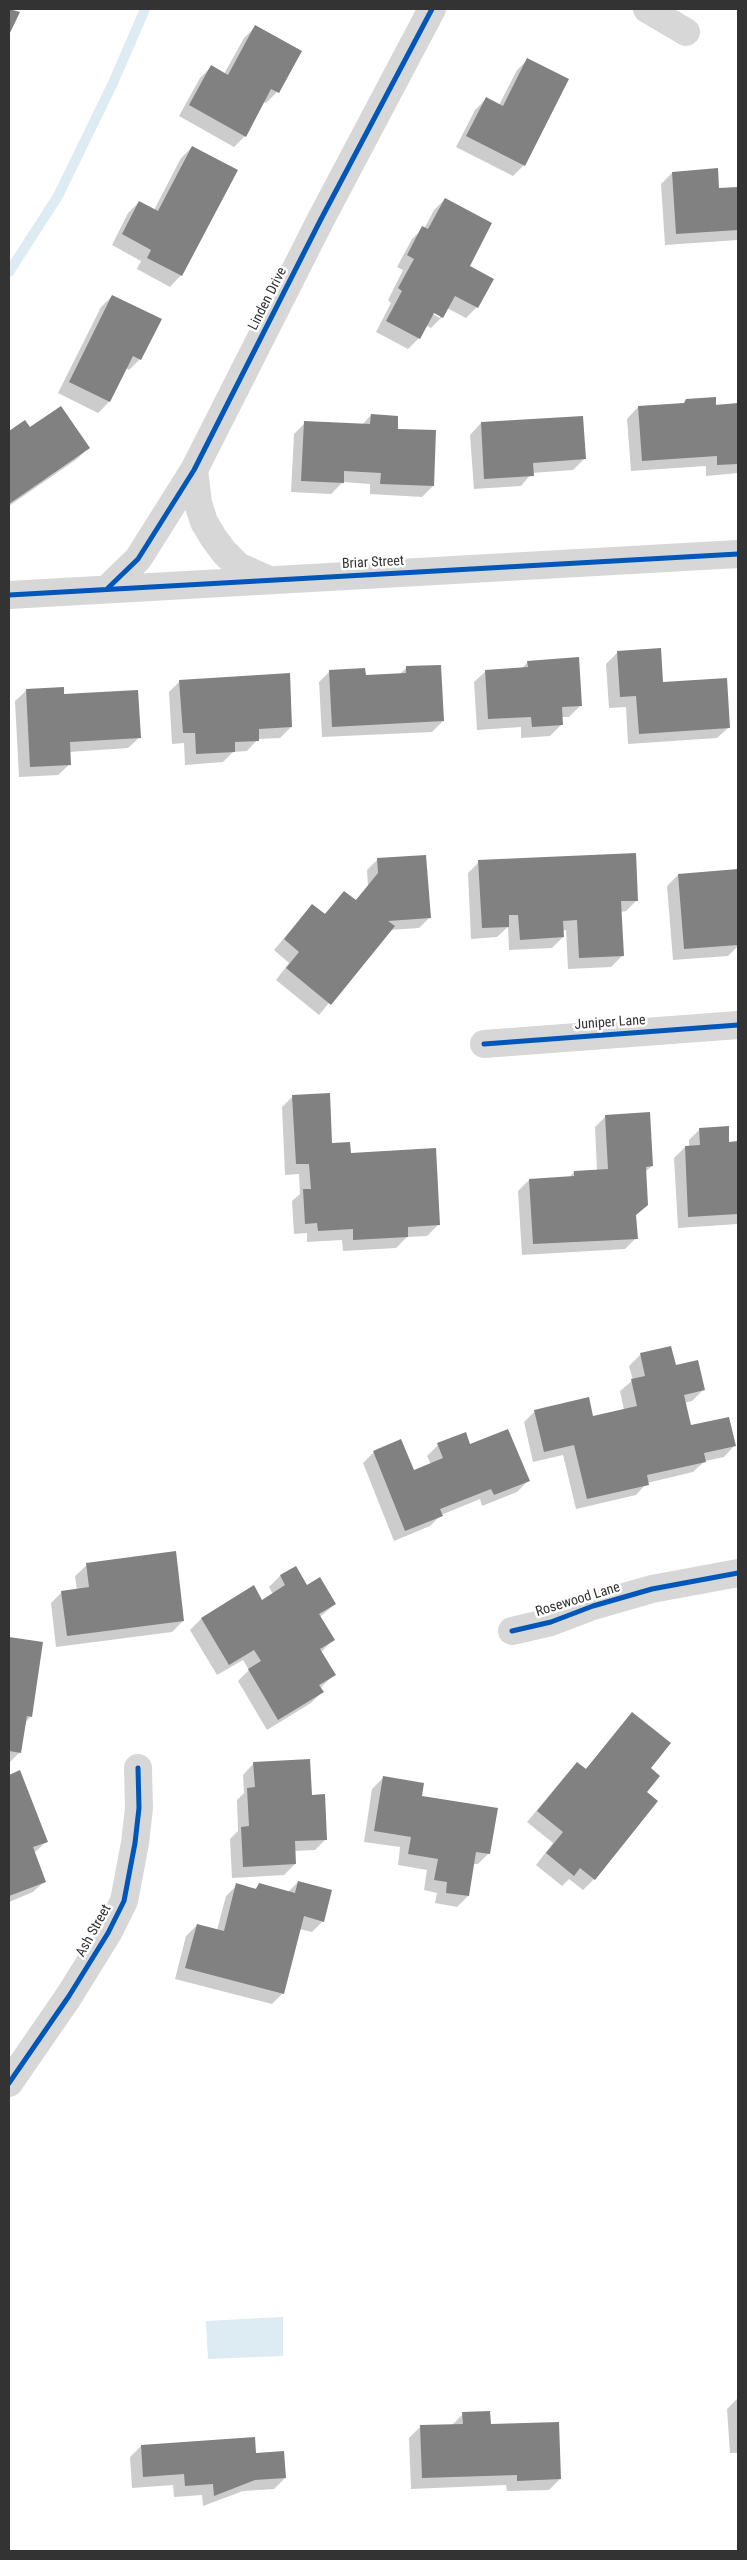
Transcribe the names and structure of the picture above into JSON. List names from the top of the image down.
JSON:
{
  "streets": {
    "street": [
      "Linden Drive",
      "Briar Street",
      "Juniper Lane",
      "Rosewood Lane",
      "Ash Street"
    ]
  },
  "crossings": [
    ["Linden Drive", "Briar Street"]
  ]
}
